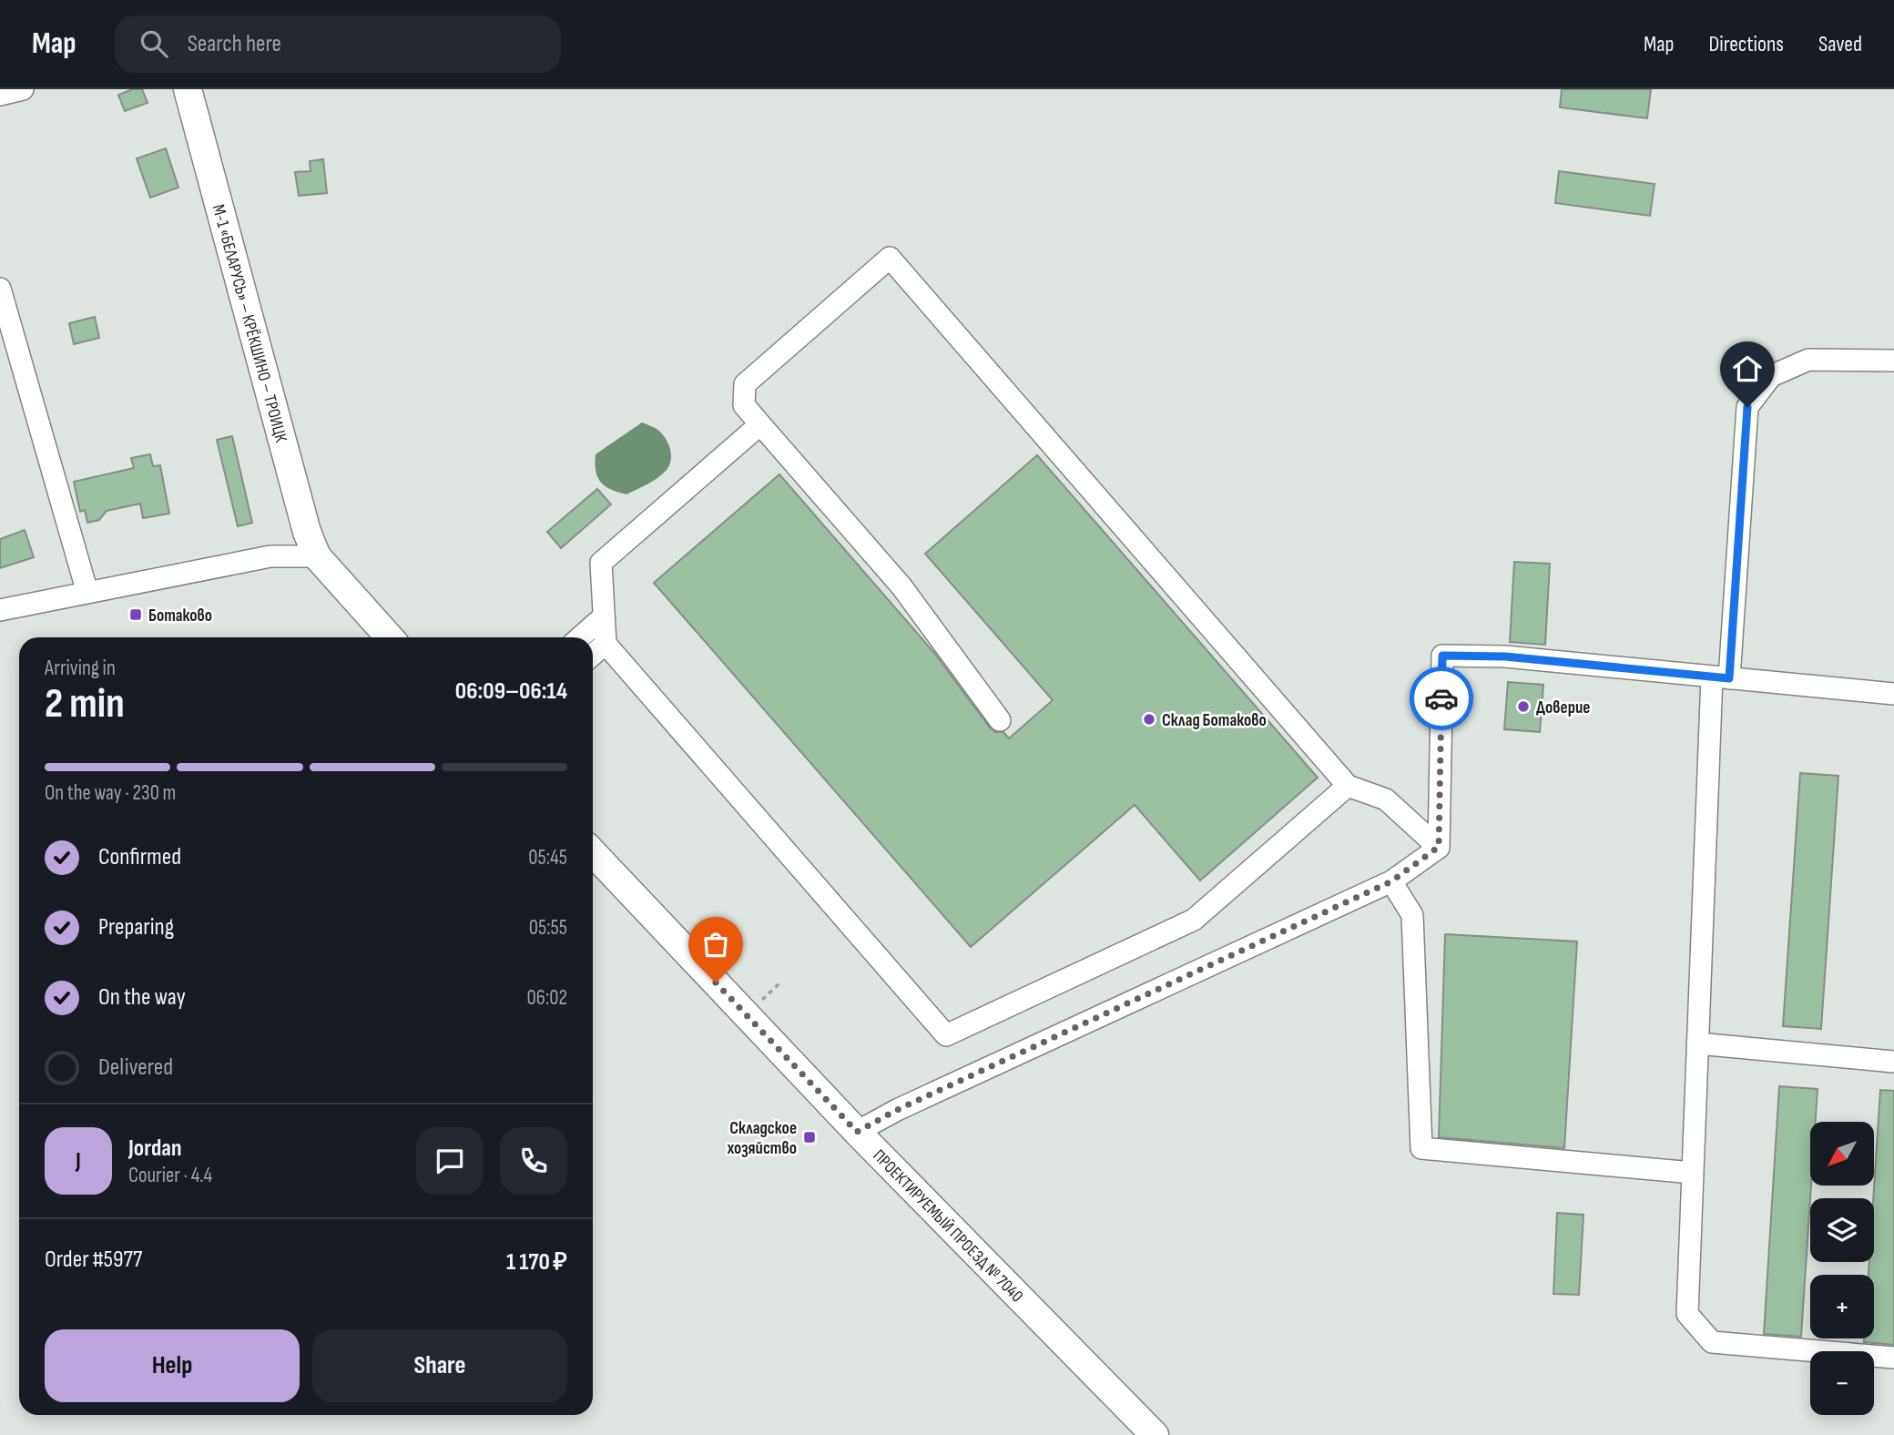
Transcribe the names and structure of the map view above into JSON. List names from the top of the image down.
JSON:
{
  "streets": {
    "main road": ["М-1 «БЕЛАРУСЬ» – КРЁКШИНО – ТРОИЦК", "ПРОЕКТИРУЕМЫЙ ПРОЕЗД № 7040"]
  },
  "places": {
    "transit": ["Ботаково", "Складское хозяйство"],
    "other": ["Доверие", "Склад Ботаково"]
  },
  "north": "bottom left",
  "page": {
    "header": "Map",
    "search": "Search here",
    "nav": ["Map", "Directions", "Saved"],
    "heading": ["2 min", "Arriving in", "06:09–06:14"],
    "panel": [
      "Jordan",
      "Courier · 4.4",
      "Order #5977",
      "1 170 ₽"
    ],
    "bar": "On the way · 230 m",
    "list": [
      ["Confirmed", "05:45"],
      ["Preparing", "05:55"],
      ["On the way", "06:02"],
      "Delivered"
    ],
    "map_buttons": ["+", "−"],
    "round": "J",
    "buttons": ["Help", "Share"]
  }
}
